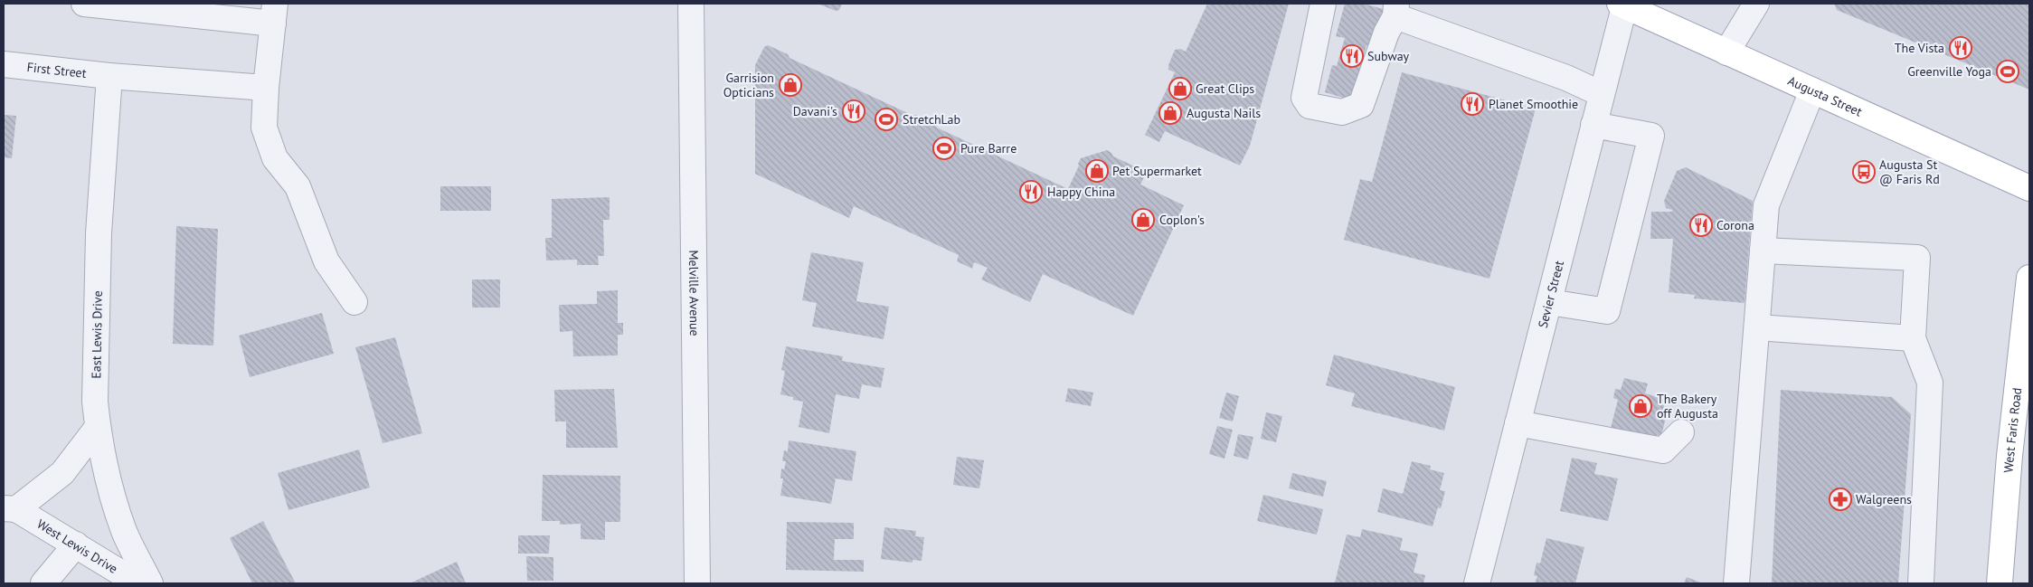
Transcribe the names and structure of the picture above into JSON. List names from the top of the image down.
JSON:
{
  "streets": {
    "main road": ["Augusta Street", "West Faris Road"],
    "street": [
      "First Street",
      "Melville Avenue",
      "Sevier Street",
      "East Lewis Drive",
      "West Lewis Drive"
    ]
  },
  "crossings": [
    ["First Street", "East Lewis Drive"],
    ["Augusta Street", "Sevier Street"],
    ["East Lewis Drive", "West Lewis Drive"]
  ],
  "places": {
    "restaurant": [
      "The Vista",
      "Subway",
      "Planet Smoothie",
      "Davani's",
      "Happy China",
      "Corona"
    ],
    "sports": ["Greenville Yoga", "StretchLab", "Pure Barre"],
    "shop": [
      "Garrision Opticians",
      "Great Clips",
      "Augusta Nails",
      "Pet Supermarket",
      "Coplon's",
      "The Bakery off Augusta"
    ],
    "bus stop": ["Augusta St @ Faris Rd"],
    "pharmacy": ["Walgreens"]
  }
}
